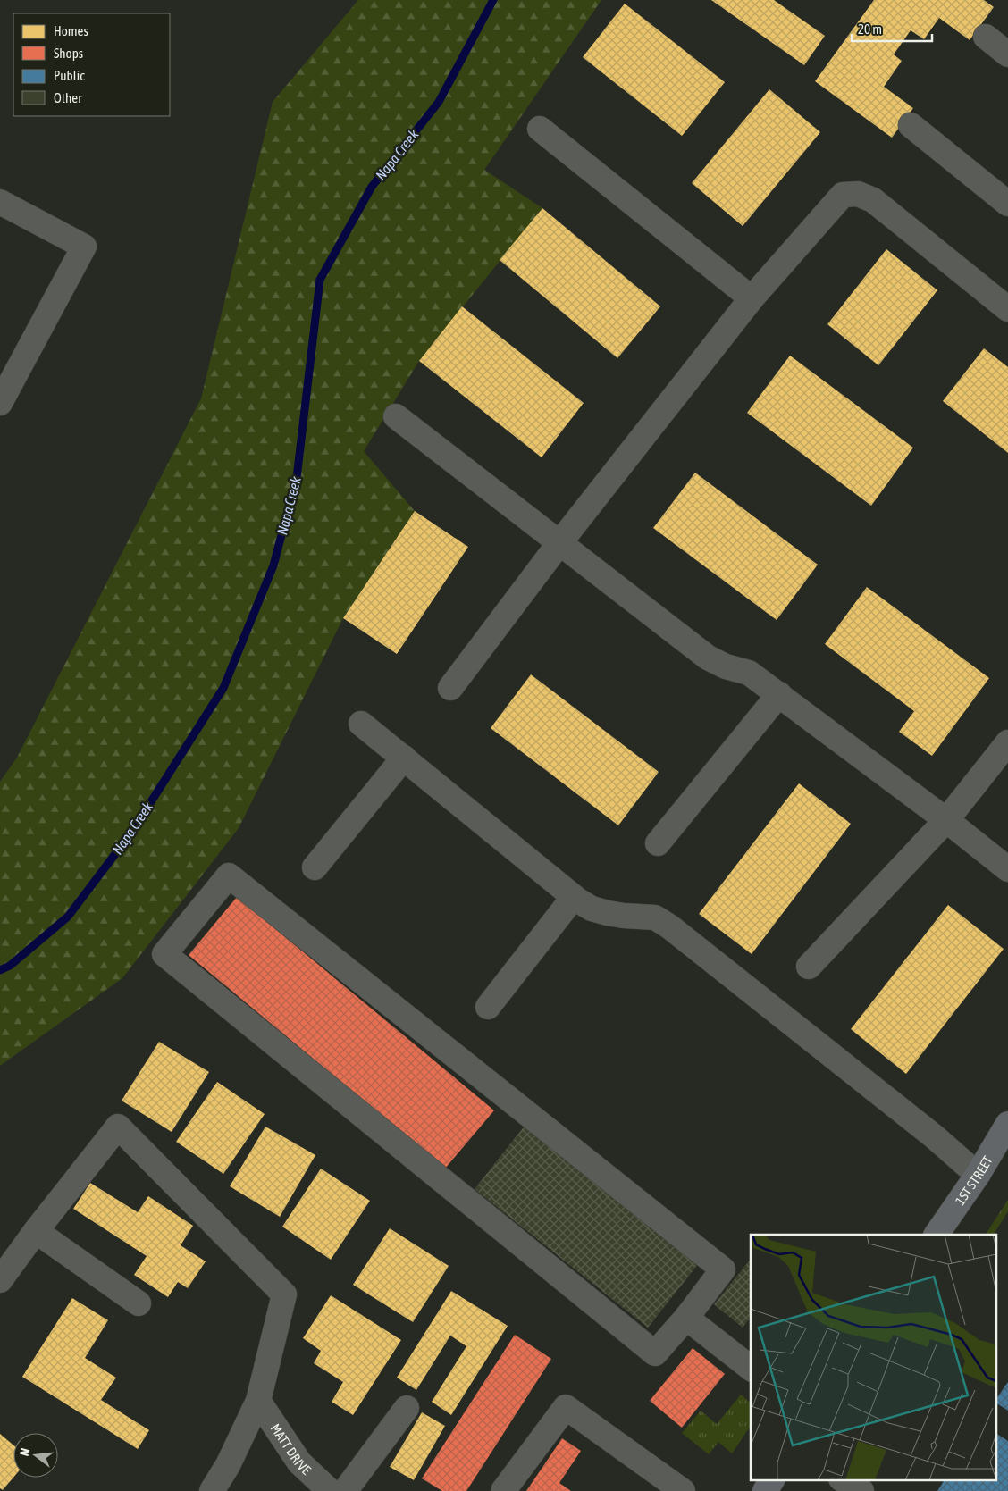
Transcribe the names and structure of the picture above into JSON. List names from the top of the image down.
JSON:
{
  "streets": {
    "main road": ["1ST STREET"],
    "street": ["MATT DRIVE"]
  },
  "water": ["Napa Creek"],
  "legend": [
    "Homes",
    "Shops",
    "Public",
    "Other"
  ],
  "scale_bar": "20 m",
  "north": "left"
}
